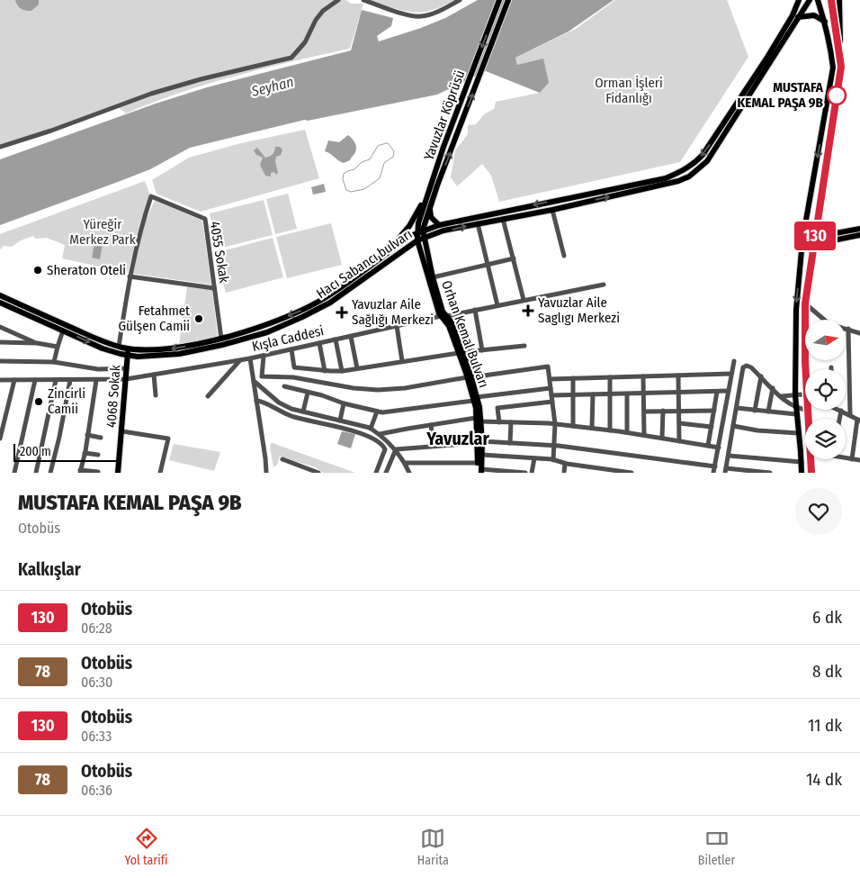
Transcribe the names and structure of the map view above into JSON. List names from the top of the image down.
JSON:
{
  "streets": {
    "main road": [
      "Yavuzlar Köprüsü",
      "Hacı Sabancı bulvarı",
      "Orhan Kemal Bulvarı",
      "4068 Sokak"
    ],
    "street": ["4055 Sokak", "Kışla Caddesi"]
  },
  "crossings": [
    ["Yavuzlar Köprüsü", "Hacı Sabancı bulvarı"],
    ["Yavuzlar Köprüsü", "Orhan Kemal Bulvarı"],
    ["4055 Sokak", "Hacı Sabancı bulvarı"],
    ["Hacı Sabancı bulvarı", "Orhan Kemal Bulvarı"],
    ["Hacı Sabancı bulvarı", "4068 Sokak"],
    ["Orhan Kemal Bulvarı", "Kışla Caddesi"],
    ["Kışla Caddesi", "4068 Sokak"]
  ],
  "districts": ["Yavuzlar"],
  "water": ["Seyhan"],
  "parks": ["Orman İşleri Fidanlığı", "Yüreğir Merkez Park"],
  "places": {
    "other": [
      "MUSTAFA KEMAL PAŞA 9B",
      "Sheraton Oteli",
      "Fetahmet Gülşen Camii",
      "Zincirli Camii"
    ],
    "health": ["Yavuzlar Aile Saglıgı Merkezi", "Yavuzlar Aile Sağlığı Merkezi"]
  },
  "lines": ["bus line 130"],
  "scale_bar": "200 m",
  "north": "right",
  "page": {
    "on_map": "130",
    "scale": "200 m",
    "heading": [
      ["MUSTAFA KEMAL PAŞA 9B", "Otobüs"],
      "Kalkışlar"
    ],
    "list": [
      {
        "mark": "130",
        "name": "Otobüs",
        "note": "06:28",
        "value": "6 dk"
      },
      {
        "mark": "78",
        "name": "Otobüs",
        "note": "06:30",
        "value": "8 dk"
      },
      {
        "mark": "130",
        "name": "Otobüs",
        "note": "06:33",
        "value": "11 dk"
      },
      {
        "mark": "78",
        "name": "Otobüs",
        "note": "06:36",
        "value": "14 dk"
      }
    ],
    "tabs": ["Yol tarifi", "Harita", "Biletler"]
  }
}
